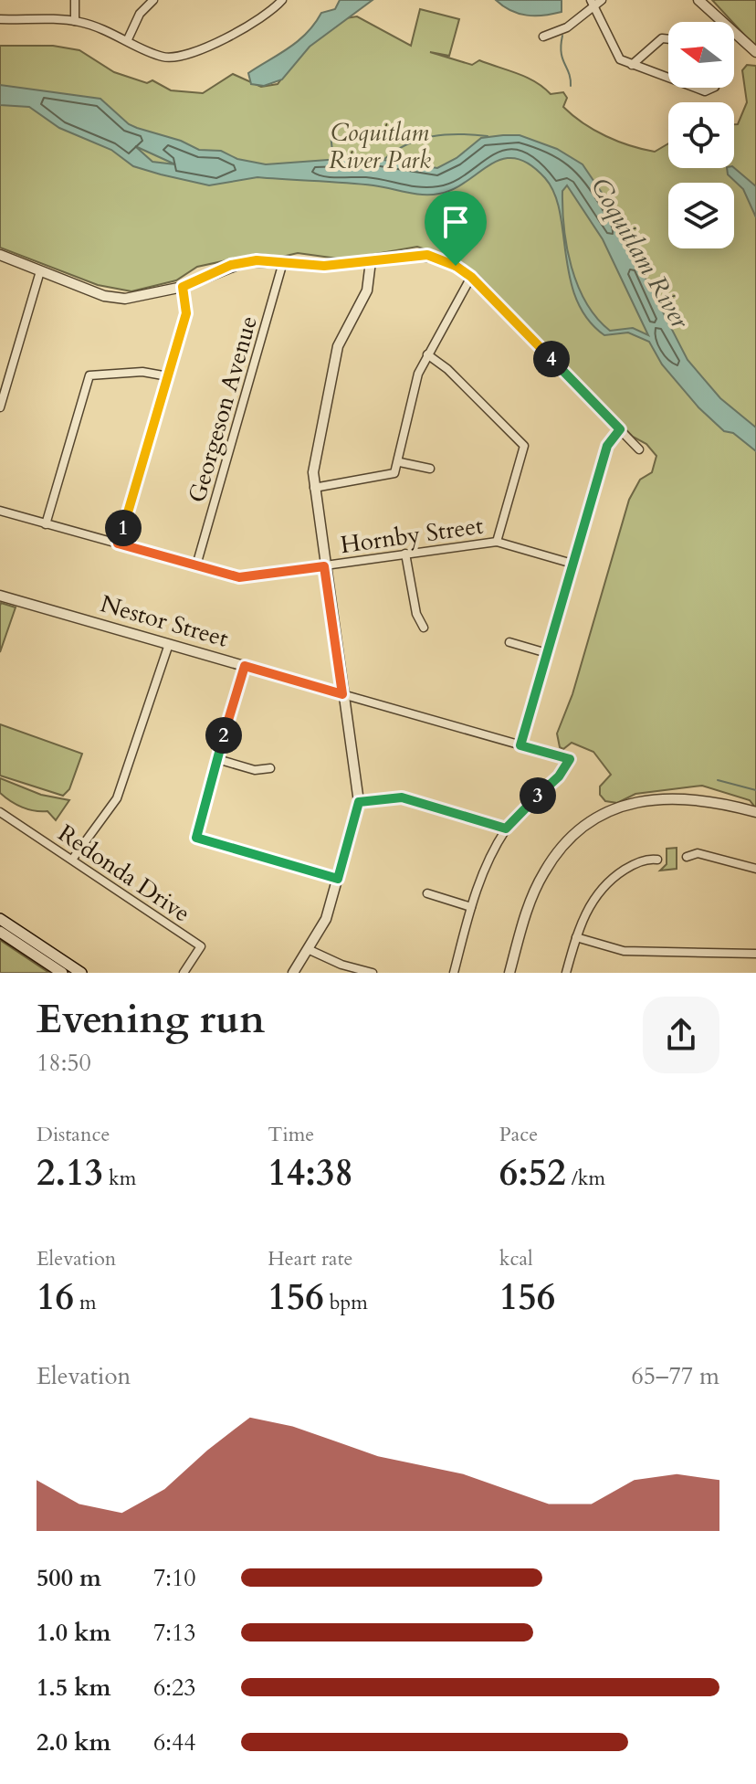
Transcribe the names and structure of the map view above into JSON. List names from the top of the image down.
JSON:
{
  "streets": {
    "street": [
      "Georgeson Avenue",
      "Hornby Street",
      "Nestor Street",
      "Redonda Drive"
    ]
  },
  "crossings": [
    ["Georgeson Avenue", "Hornby Street"]
  ],
  "water": ["Coquitlam River"],
  "parks": ["Coquitlam River Park"],
  "north": "left",
  "page": {
    "pins": [
      "4",
      "1",
      "2",
      "3"
    ],
    "heading": ["Evening run", "18:50"],
    "stats": [
      ["Distance", "2.13 km"],
      ["Time", "14:38"],
      ["Pace", "6:52 /km"],
      ["Elevation", "16 m"],
      ["Heart rate", "156 bpm"],
      ["kcal", "156"]
    ],
    "chart": ["Elevation", "65–77 m"],
    "list": [
      {
        "name": "500 m",
        "note": "7:10"
      },
      {
        "name": "1.0 km",
        "note": "7:13"
      },
      {
        "name": "1.5 km",
        "note": "6:23"
      },
      {
        "name": "2.0 km",
        "note": "6:44"
      }
    ]
  }
}
